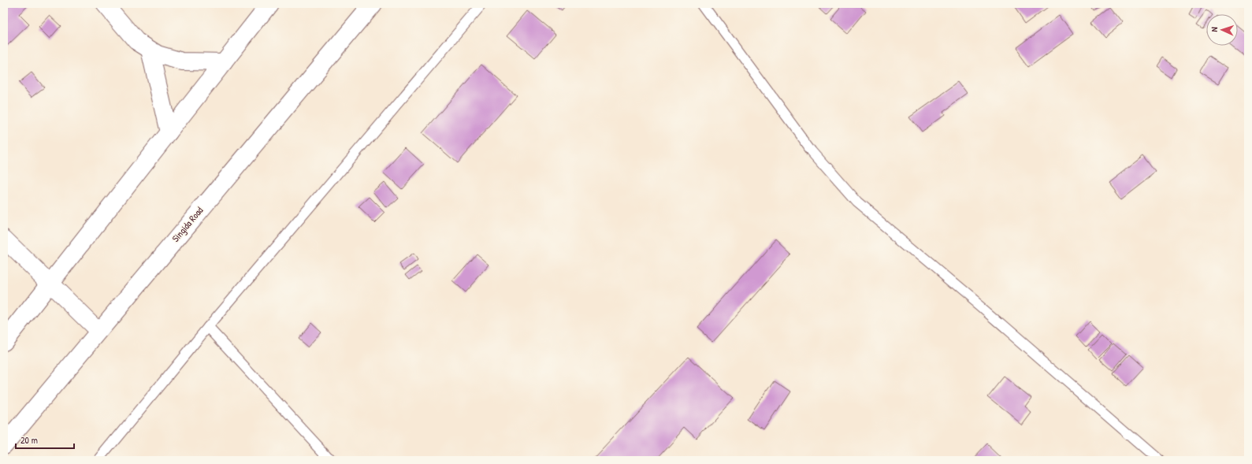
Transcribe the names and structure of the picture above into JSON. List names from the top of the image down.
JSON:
{
  "streets": {
    "main road": ["Singida Road"]
  },
  "scale_bar": "20 m",
  "north": "left"
}
